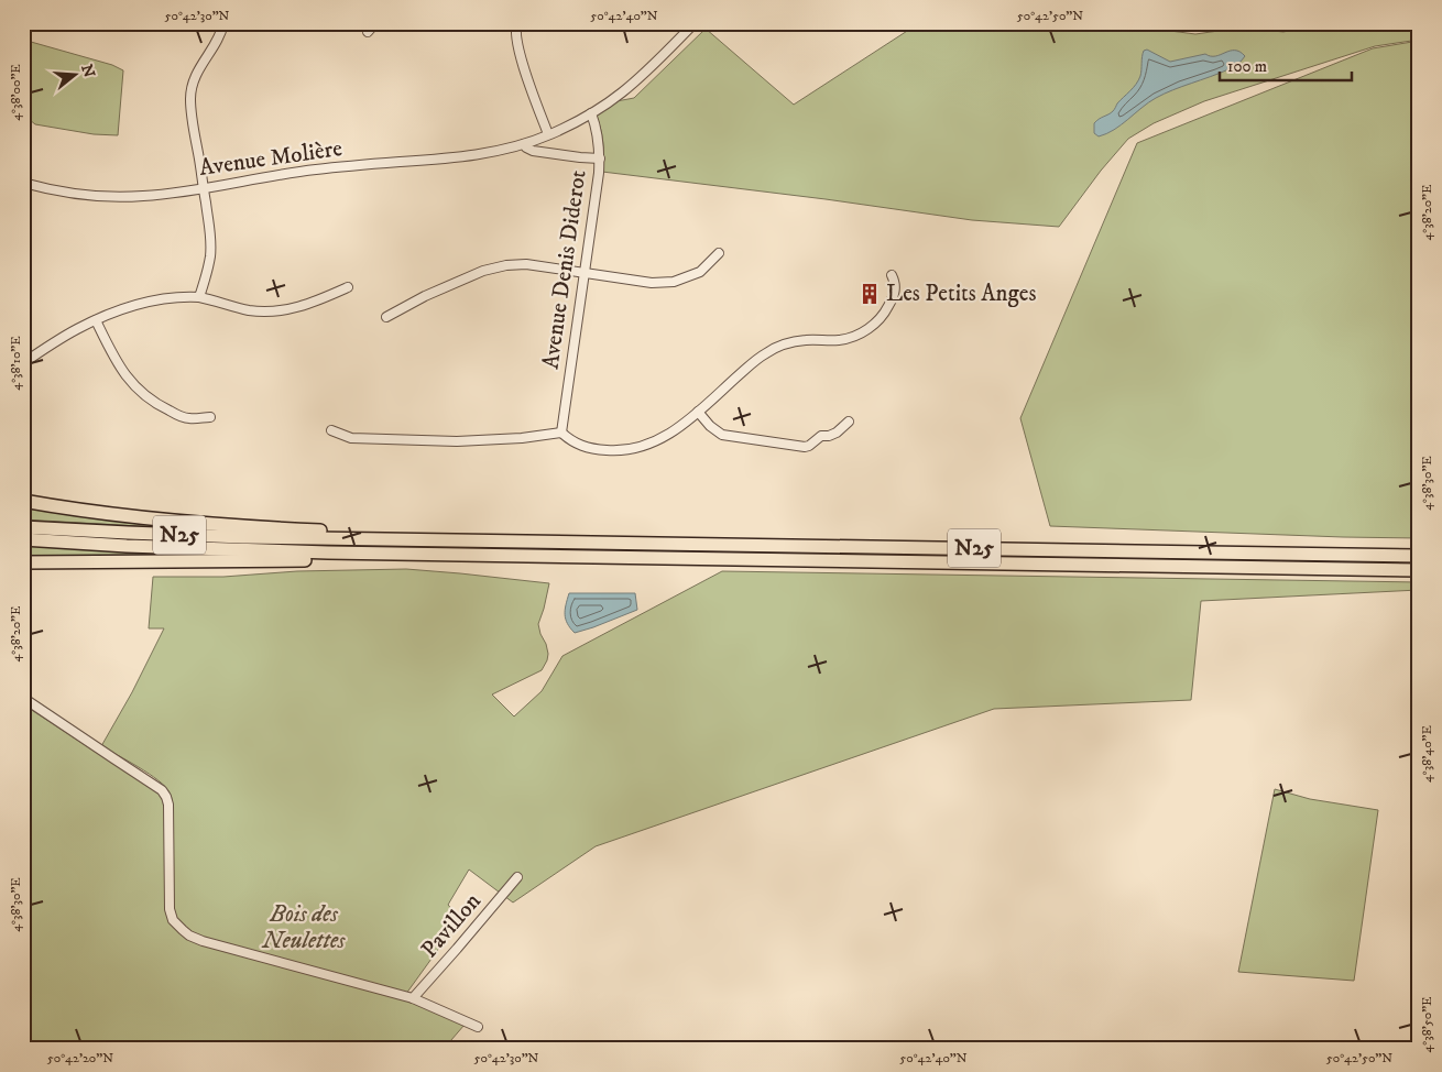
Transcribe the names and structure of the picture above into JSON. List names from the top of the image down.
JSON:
{
  "streets": {
    "highway": ["N25"],
    "street": ["Avenue Molière", "Avenue Denis Diderot", "Pavillon"]
  },
  "crossings": [
    ["Avenue Molière", "Avenue Denis Diderot"]
  ],
  "parks": ["Bois des Neulettes"],
  "places": {
    "building": ["Les Petits Anges"]
  },
  "scale_bar": "100 m",
  "north": "right",
  "coordinates": [
    "50°42'30\"N",
    "50°42'40\"N",
    "50°42'50\"N",
    "4°38'00\"E",
    "4°38'20\"E",
    "4°38'10\"E",
    "4°38'30\"E",
    "4°38'40\"E",
    "4°38'50\"E",
    "50°42'20\"N"
  ]
}
